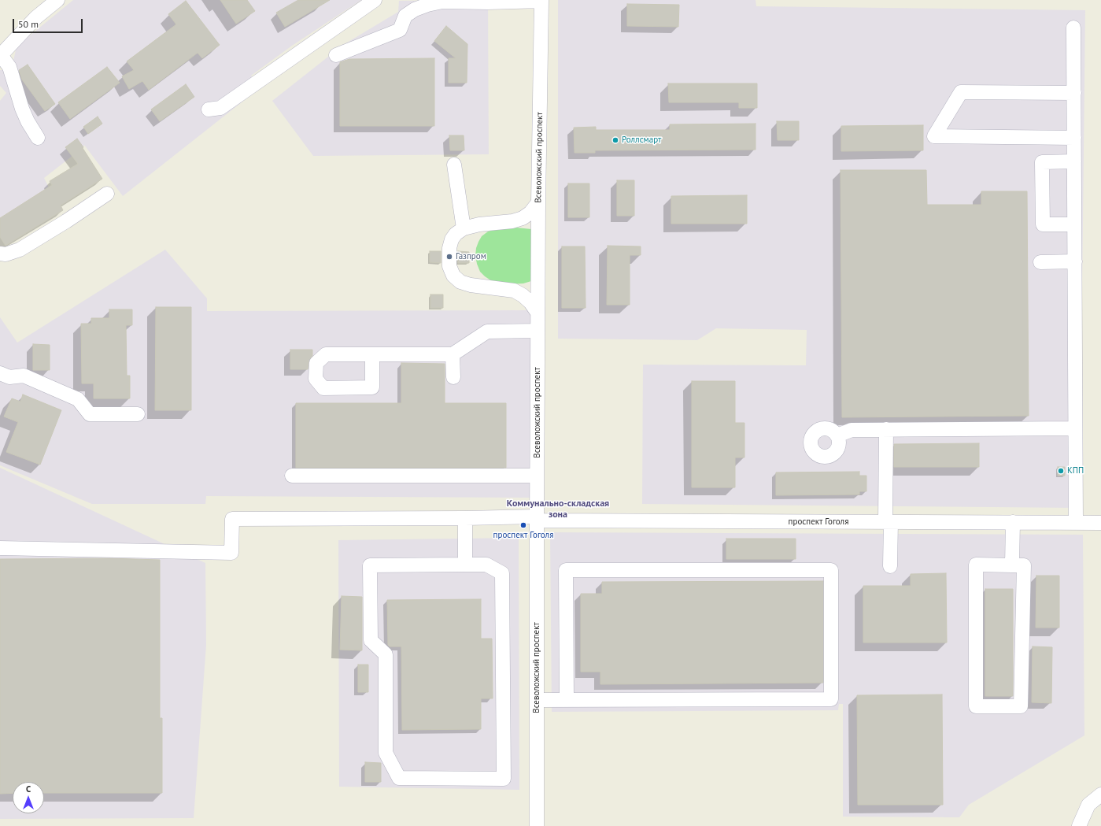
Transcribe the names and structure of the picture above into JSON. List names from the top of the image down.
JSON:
{
  "streets": {
    "street": ["Всеволожский проспект", "проспект Гоголя"]
  },
  "crossings": [
    ["Всеволожский проспект", "проспект Гоголя"]
  ],
  "districts": ["Коммунально-складская зона"],
  "places": [
    "Роллсмарт",
    "Газпром",
    "КПП",
    "проспект Гоголя"
  ],
  "scale_bar": "50 m",
  "north": "top"
}
